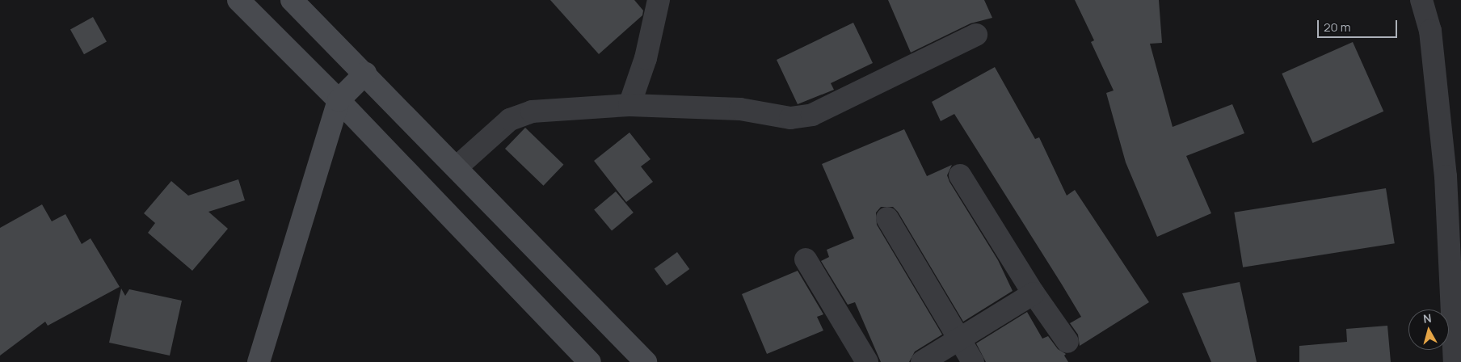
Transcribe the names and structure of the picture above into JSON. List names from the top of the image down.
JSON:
{
  "scale_bar": "20 m",
  "north": "top"
}
